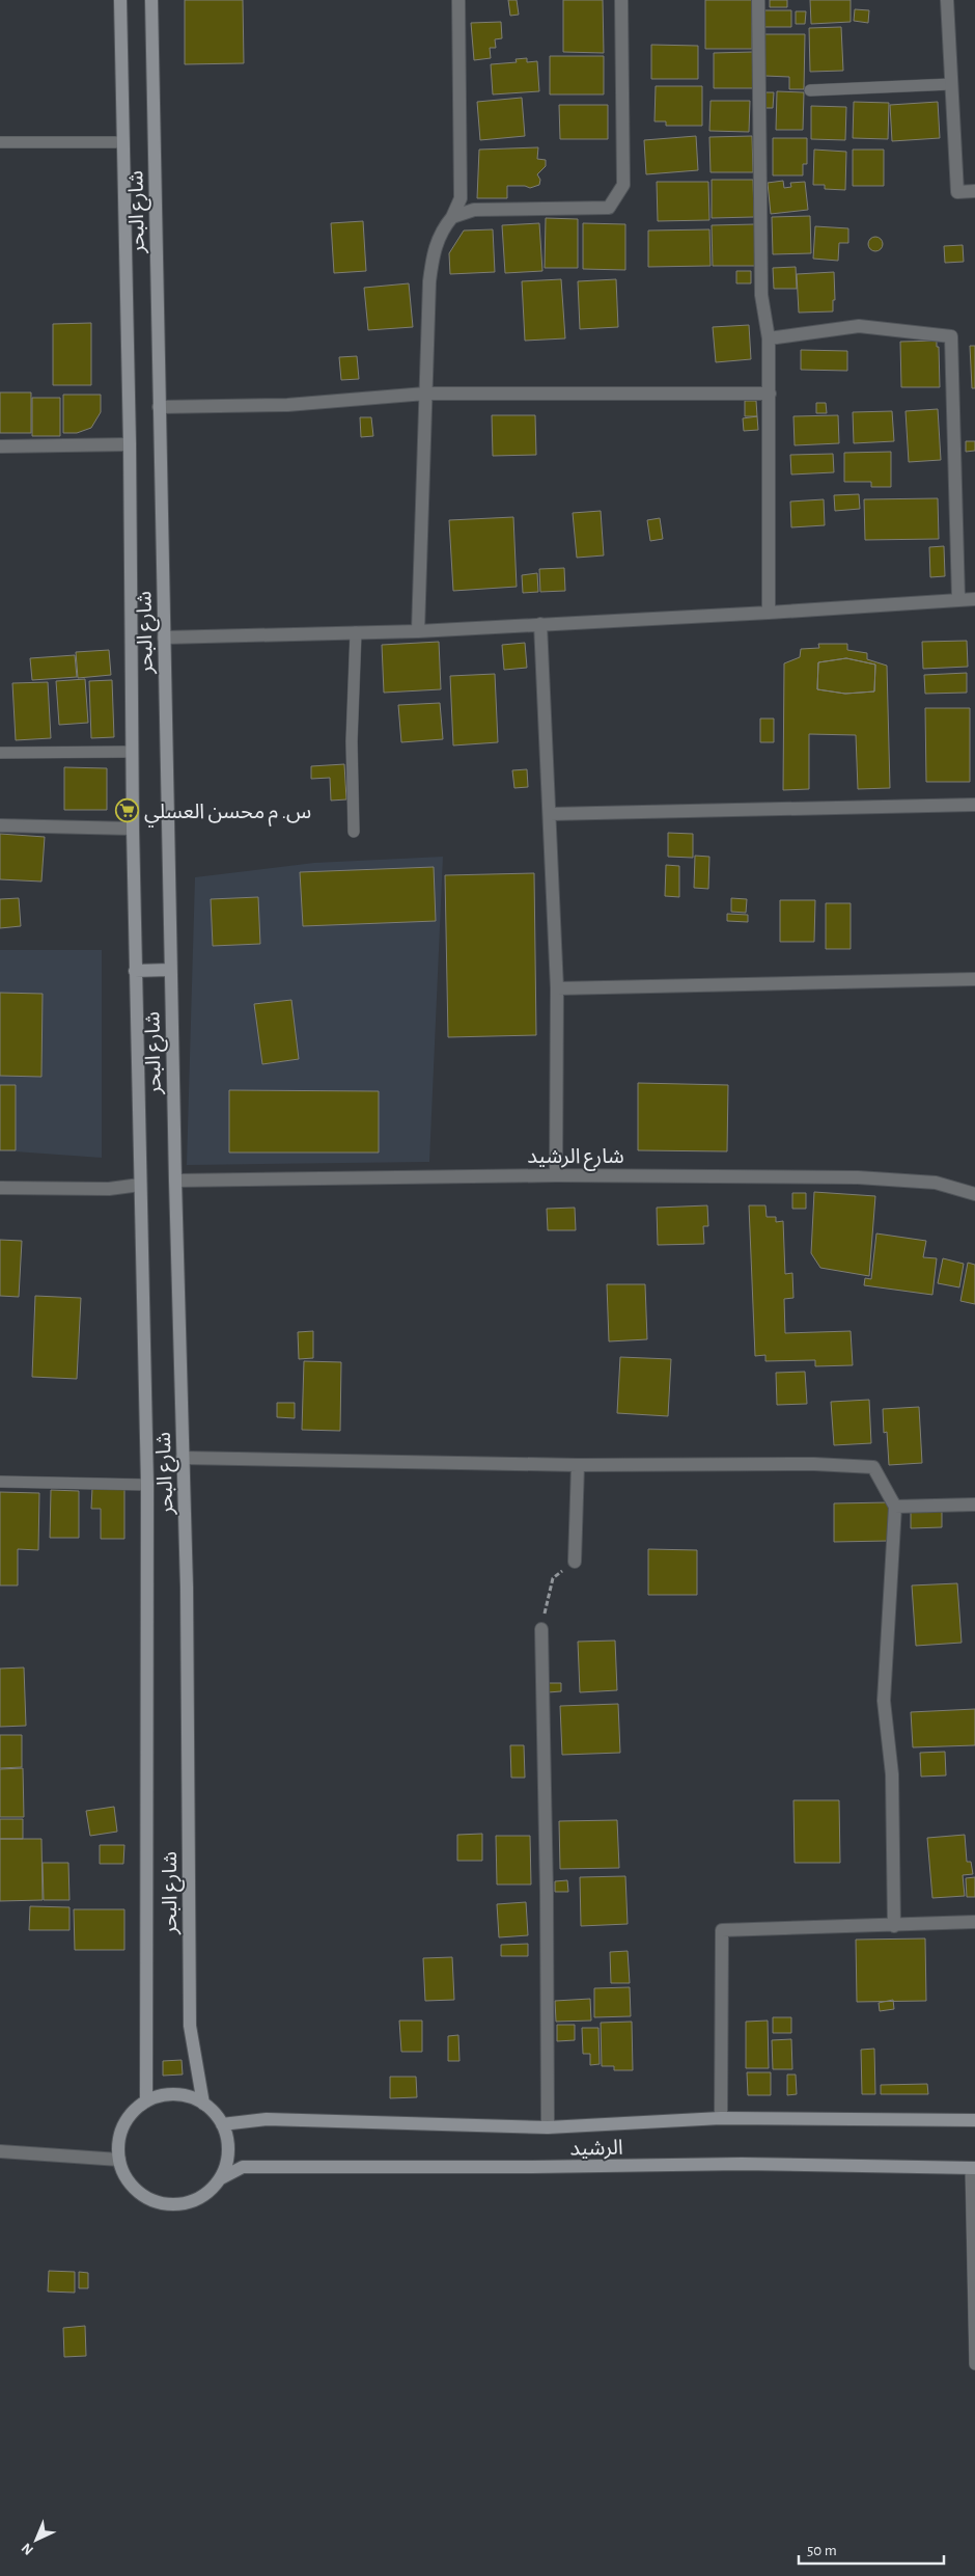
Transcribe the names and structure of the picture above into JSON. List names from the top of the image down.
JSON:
{
  "streets": {
    "main road": ["شارع البحر", "الرشيد"],
    "street": ["شارع الرشيد"]
  },
  "crossings": [
    ["شارع البحر", "شارع الرشيد"],
    ["شارع البحر", "الرشيد"]
  ],
  "places": {
    "supermarket": ["س. م محسن العسلي"]
  },
  "scale_bar": "50 m",
  "north": "bottom left"
}
